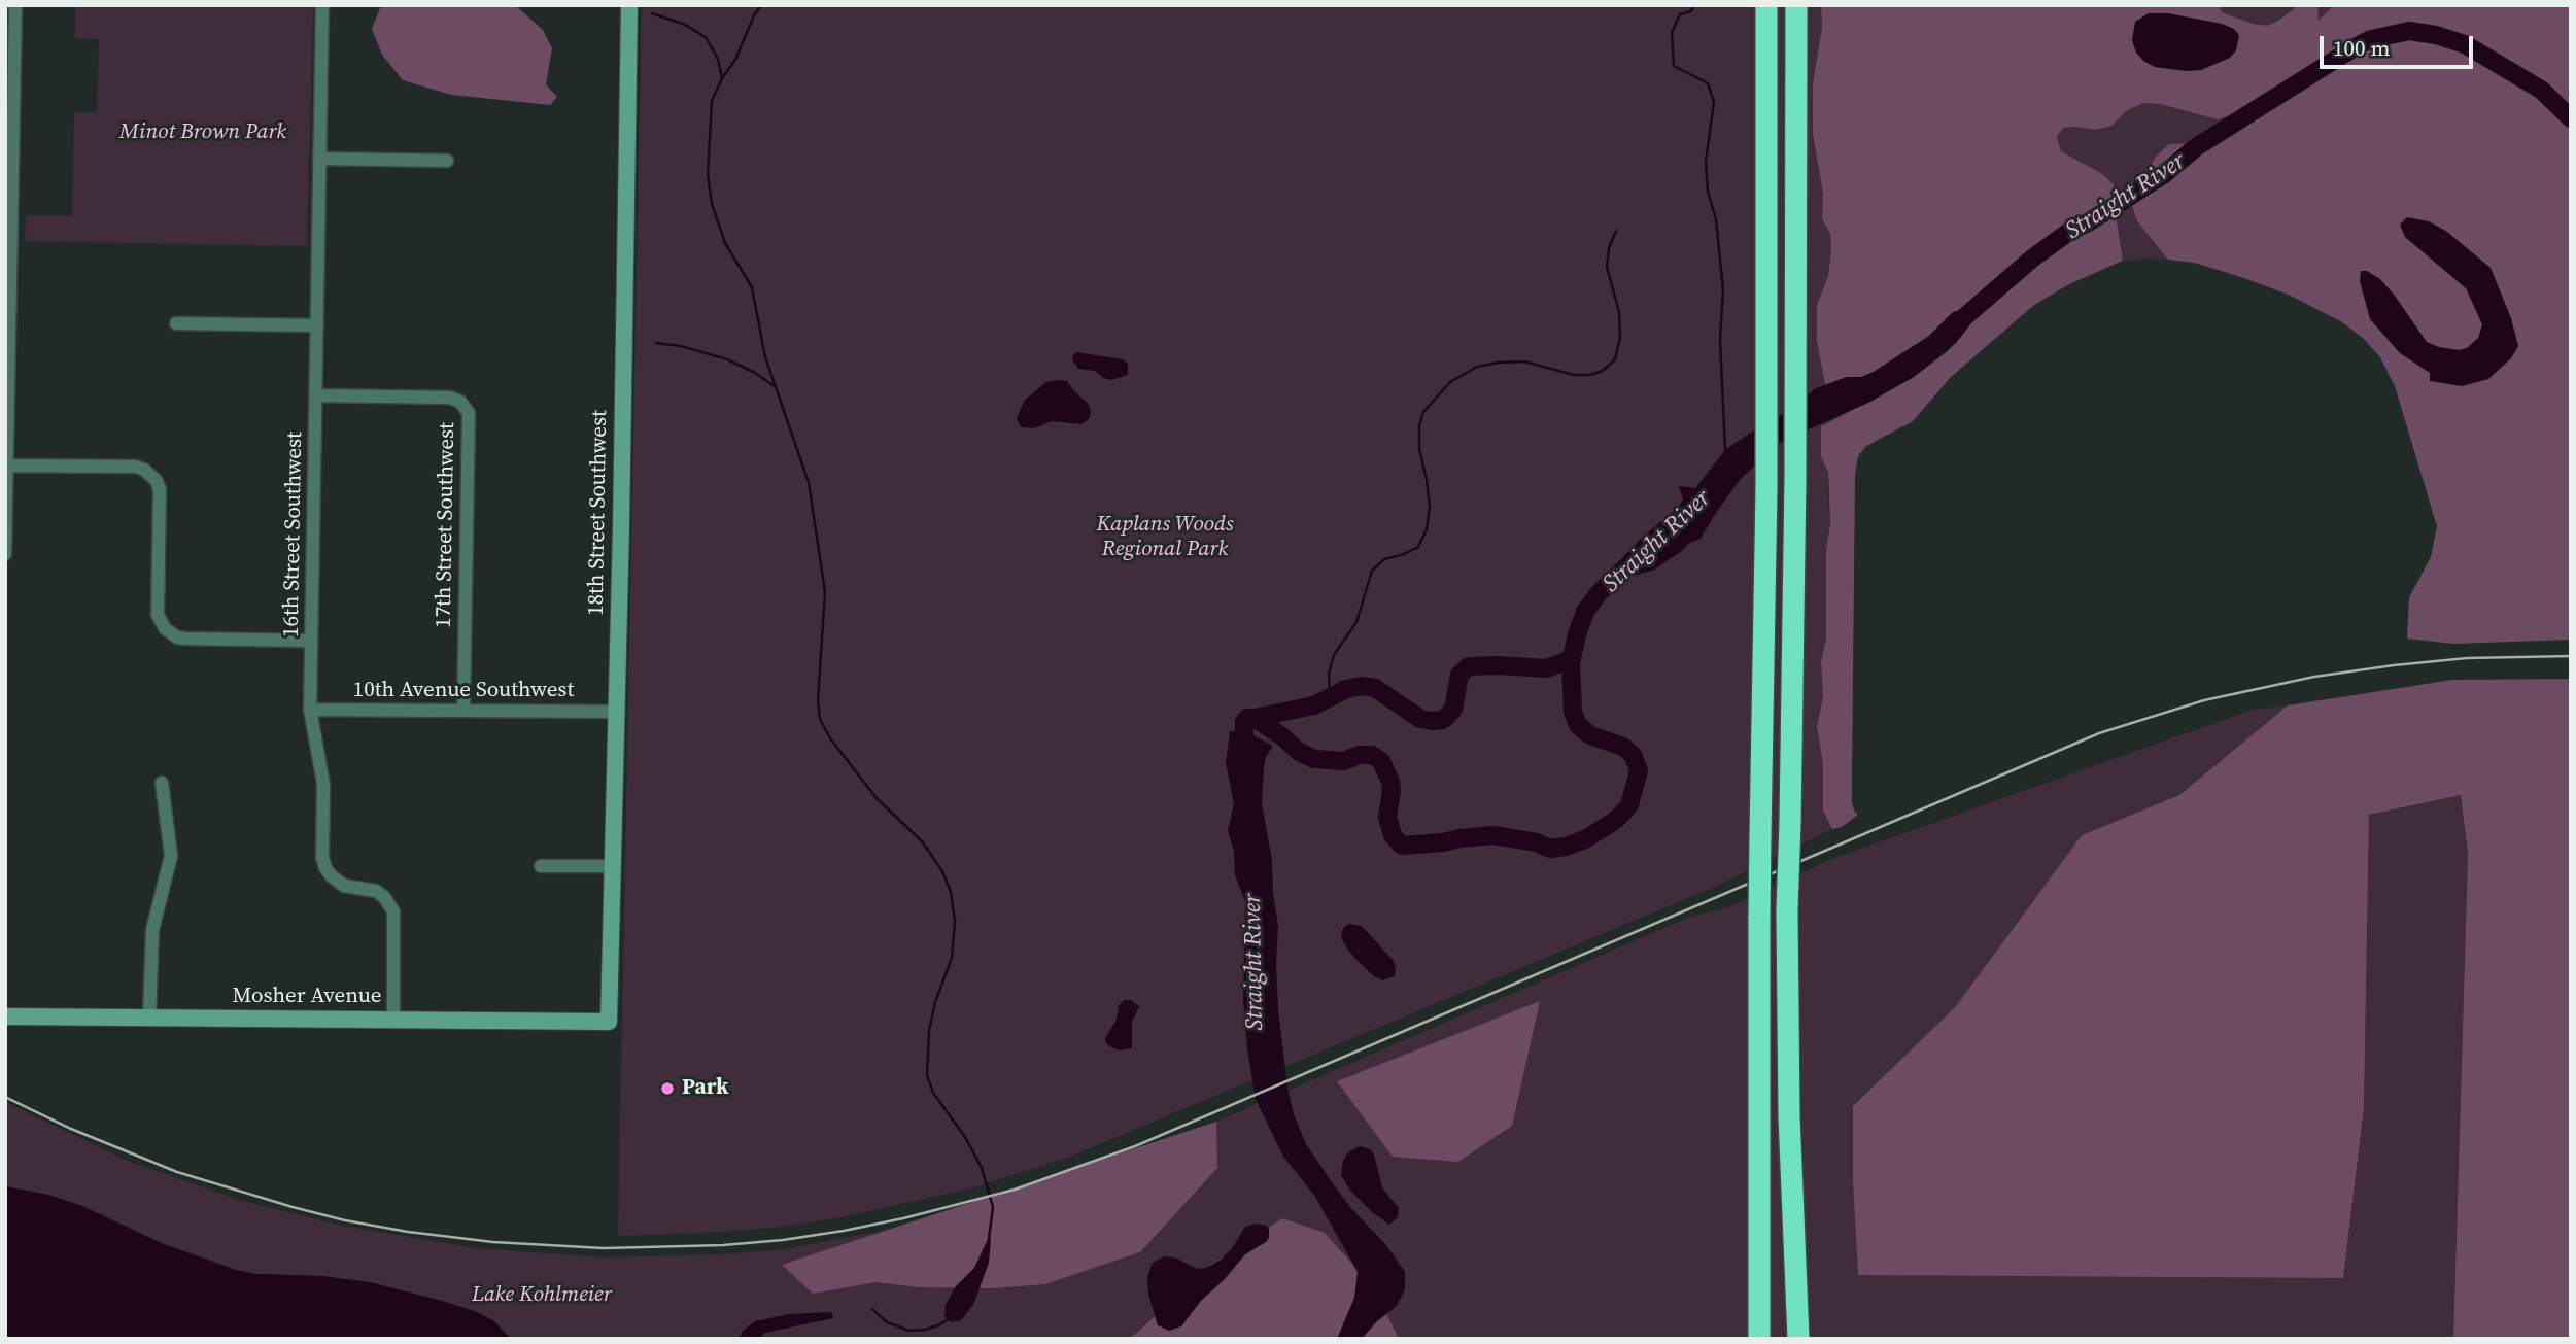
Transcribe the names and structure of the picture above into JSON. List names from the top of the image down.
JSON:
{
  "streets": {
    "street": [
      "18th Street Southwest",
      "17th Street Southwest",
      "16th Street Southwest",
      "10th Avenue Southwest",
      "Mosher Avenue"
    ]
  },
  "crossings": [
    ["18th Street Southwest", "10th Avenue Southwest"],
    ["18th Street Southwest", "Mosher Avenue"],
    ["17th Street Southwest", "16th Street Southwest"],
    ["17th Street Southwest", "10th Avenue Southwest"],
    ["16th Street Southwest", "10th Avenue Southwest"],
    ["16th Street Southwest", "Mosher Avenue"]
  ],
  "water": ["Straight River"],
  "parks": ["Minot Brown Park", "Kaplans Woods Regional Park", "Lake Kohlmeier"],
  "places": ["Park"],
  "scale_bar": "100 m"
}
